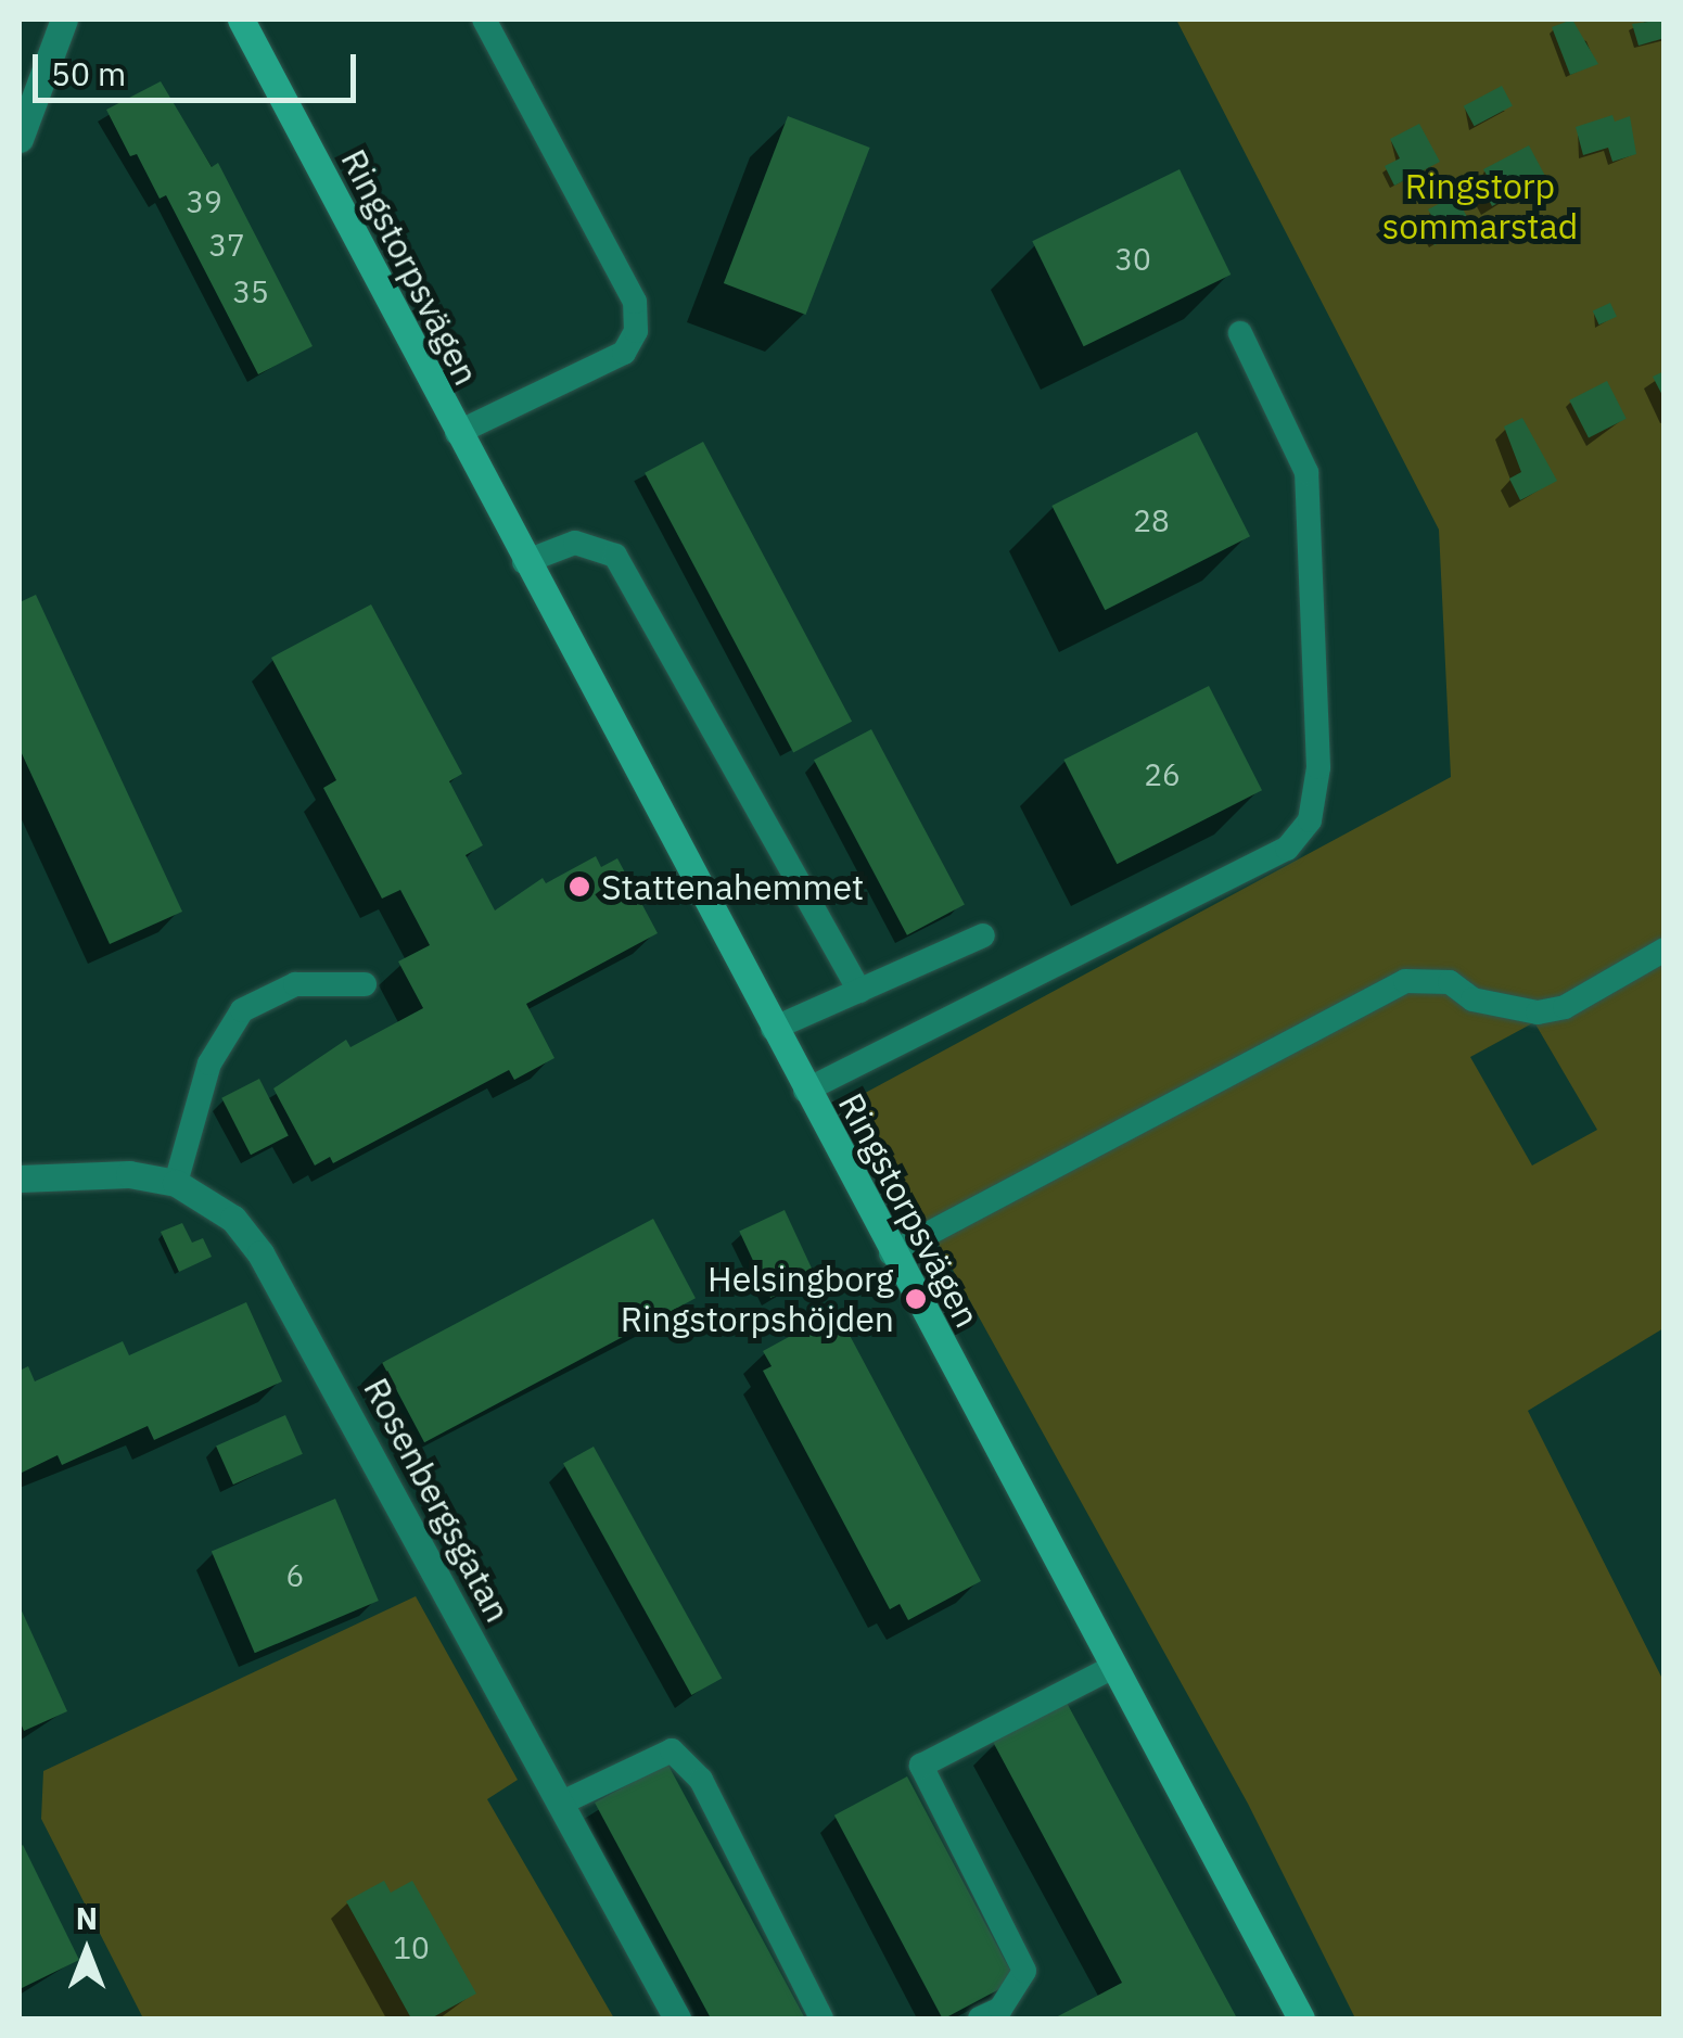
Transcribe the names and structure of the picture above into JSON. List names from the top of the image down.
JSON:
{
  "streets": {
    "street": ["Ringstorpsvägen", "Rosenbergsgatan"]
  },
  "parks": ["Ringstorp sommarstad"],
  "places": ["Stattenahemmet", "Helsingborg Ringstorpshöjden"],
  "house_numbers": [
    "39",
    "37",
    "30",
    "35",
    "28",
    "26",
    "6",
    "10"
  ],
  "scale_bar": "50 m",
  "north": "top"
}
